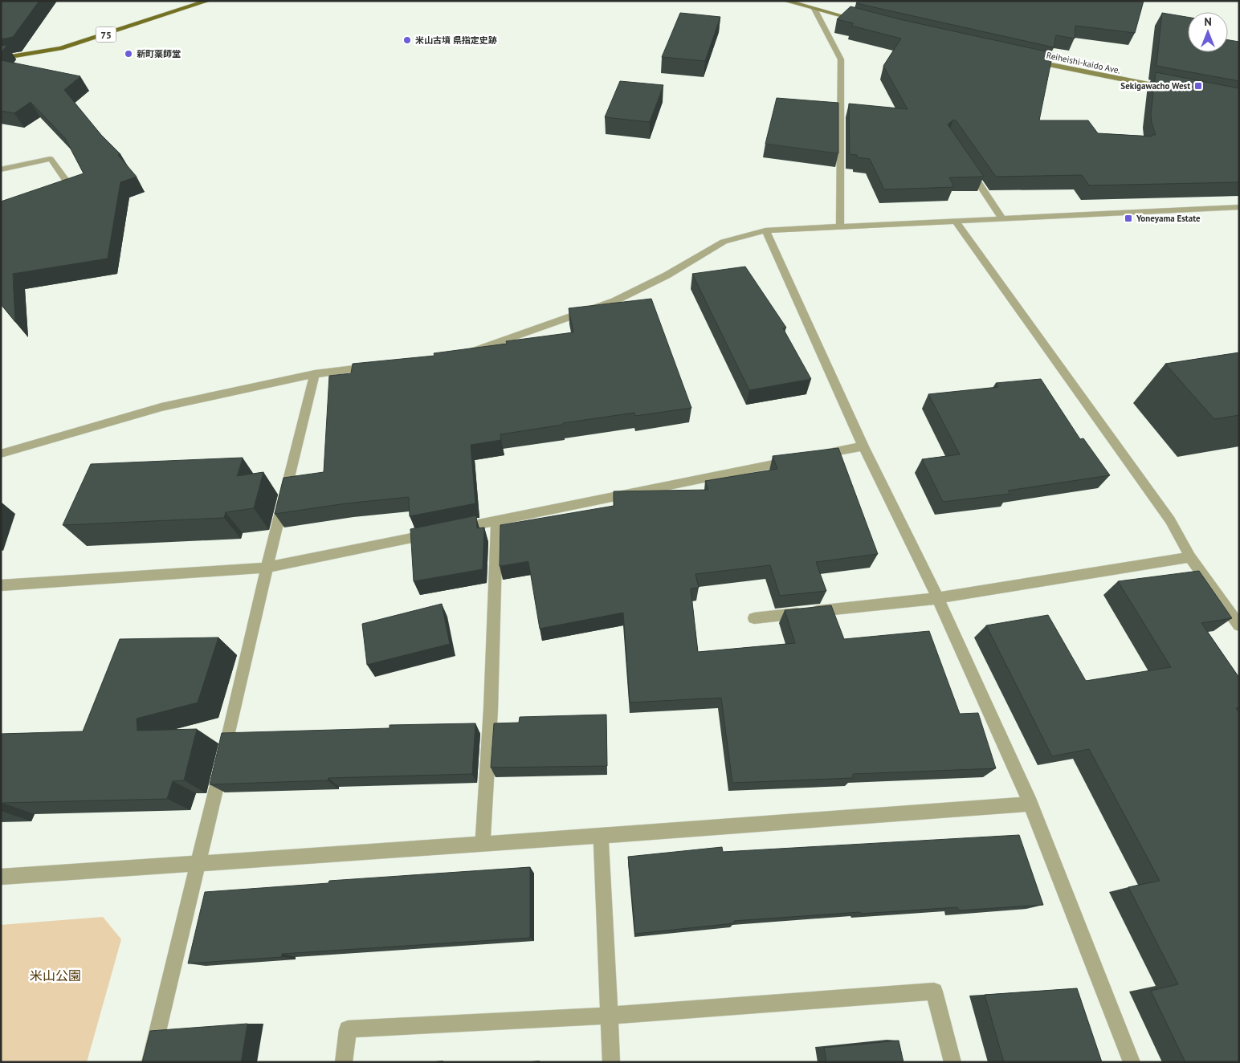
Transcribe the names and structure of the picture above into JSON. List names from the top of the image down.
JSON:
{
  "streets": {
    "main road": ["75"],
    "street": ["Reiheishi-kaido Ave."]
  },
  "parks": ["米山公園"],
  "places": {
    "other": ["米山古墳 県指定史跡", "新町薬師堂"],
    "transit": ["Sekigawacho West", "Yoneyama Estate"]
  },
  "north": "top"
}
